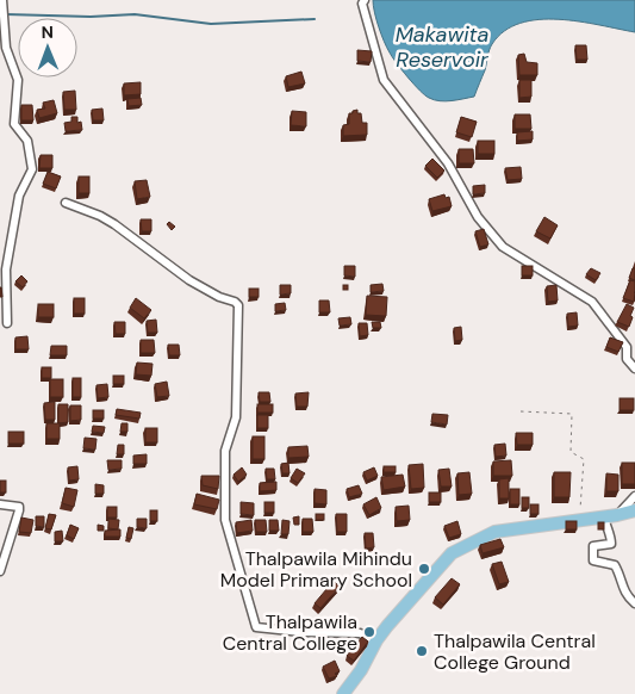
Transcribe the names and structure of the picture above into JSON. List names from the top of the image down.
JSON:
{
  "water": ["Makawita Reservoir"],
  "places": ["Thalpawila Mihindu Model Primary School", "Thalpawila Central College", "Thalpawila Central College Ground"],
  "north": "top"
}
